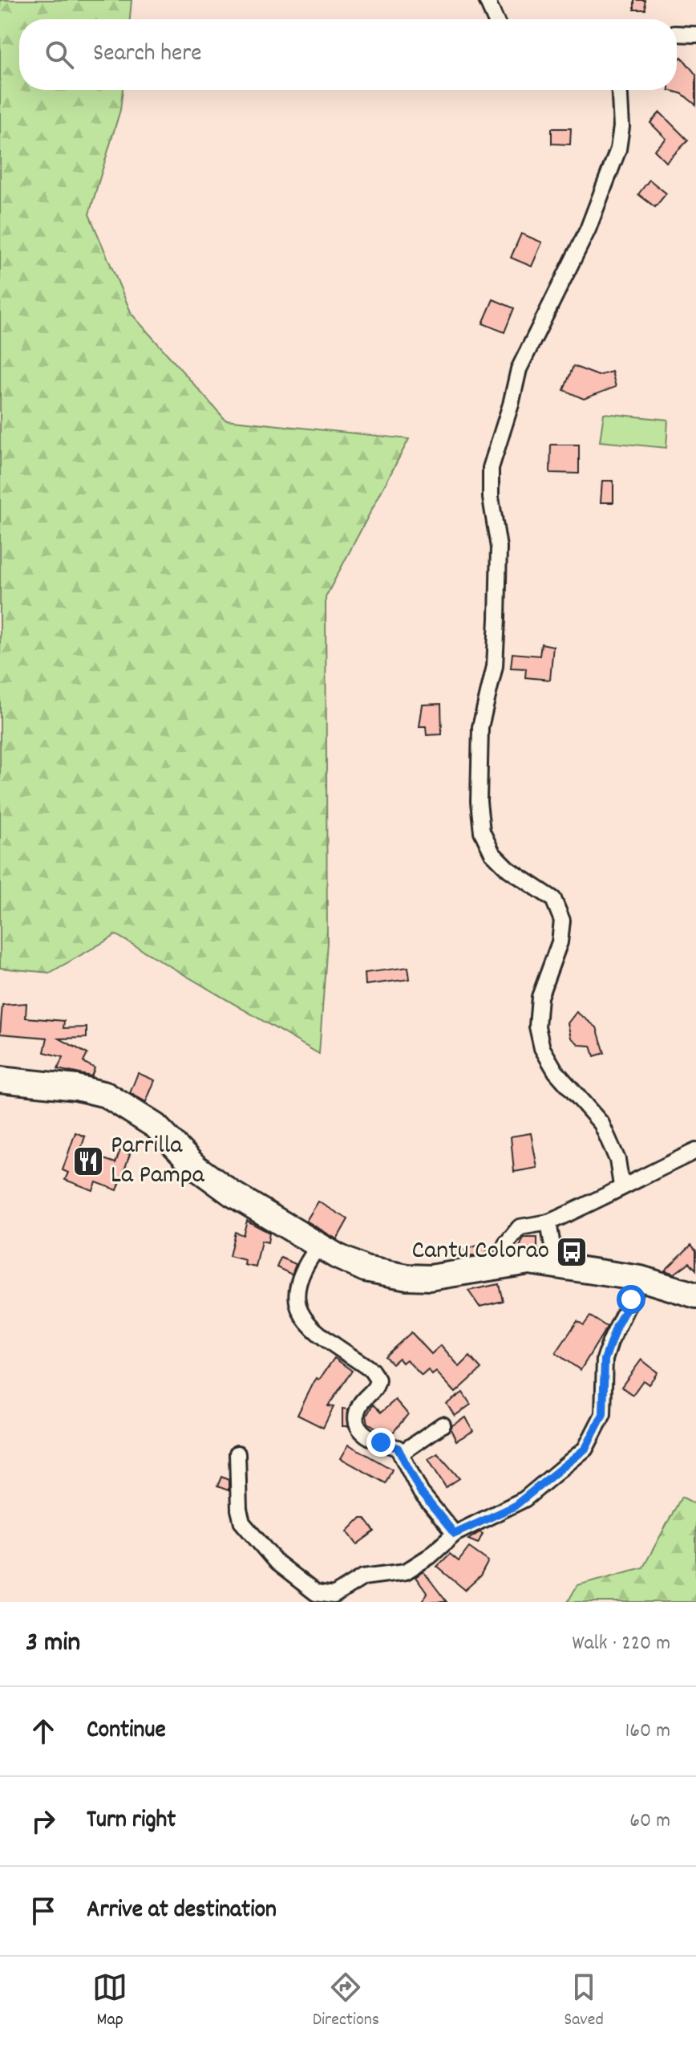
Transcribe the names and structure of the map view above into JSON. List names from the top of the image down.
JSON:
{
  "places": {
    "restaurant": ["Parrilla La Pampa"],
    "bus stop": ["Cantu Colorao"]
  },
  "page": {
    "search": "Search here",
    "heading": ["3 min", "Walk · 220 m"],
    "list": [
      ["Continue", "160 m"],
      ["Turn right", "60 m"],
      "Arrive at destination"
    ],
    "nav": ["Map", "Directions", "Saved"]
  }
}
